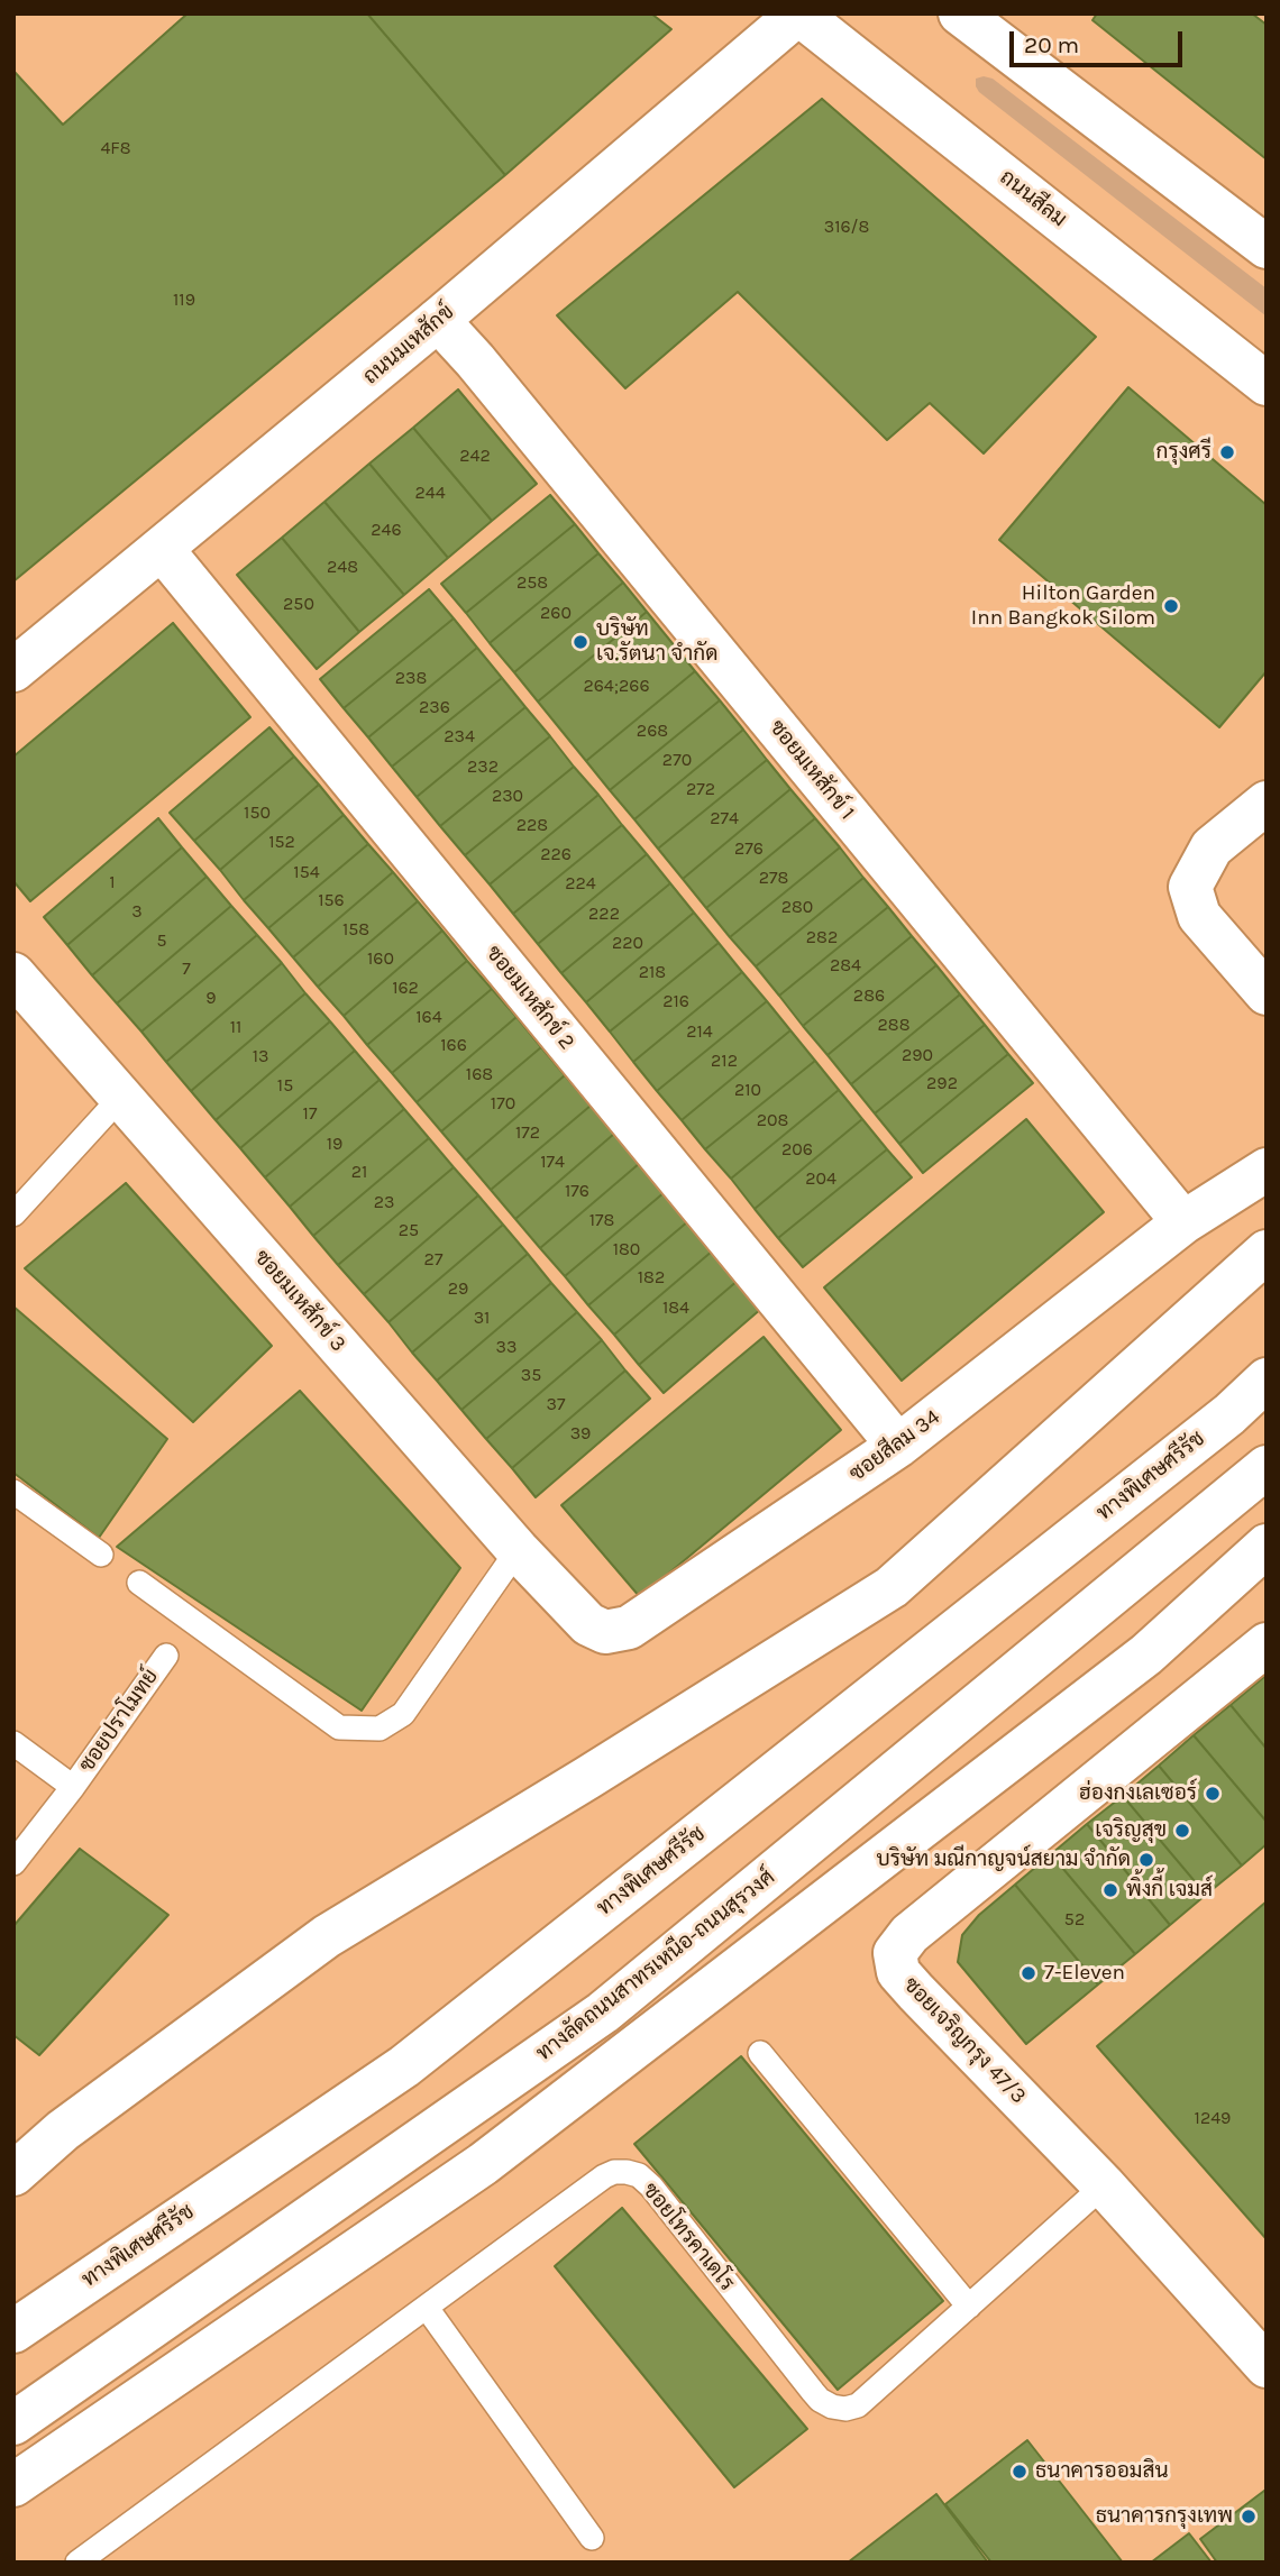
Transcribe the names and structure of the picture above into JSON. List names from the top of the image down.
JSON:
{
  "streets": {
    "main road": [
      "ถนนสีลม",
      "ถนนมเหสักข์",
      "ซอยมเหสักข์ 1",
      "ซอยมเหสักข์ 2",
      "ซอยมเหสักข์ 3",
      "ซอยสีลม 34",
      "ทางพิเศษศรีรัช",
      "ทางลัดถนนสาทรเหนือ-ถนนสุรวงศ์",
      "ซอยเจริญกรุง 47/3"
    ],
    "lane": ["ซอยปราโมทย์", "ซอยโทรคาเดโร"]
  },
  "crossings": [
    ["ถนนสีลม", "ถนนมเหสักข์"],
    ["ถนนมเหสักข์", "ซอยมเหสักข์ 1"],
    ["ถนนมเหสักข์", "ซอยมเหสักข์ 2"],
    ["ซอยมเหสักข์ 1", "ซอยสีลม 34"],
    ["ซอยมเหสักข์ 2", "ซอยสีลม 34"],
    ["ซอยมเหสักข์ 3", "ซอยสีลม 34"],
    ["ซอยเจริญกรุง 47/3", "ซอยโทรคาเดโร"]
  ],
  "places": [
    "กรุงศรี",
    "Hilton Garden Inn Bangkok Silom",
    "บริษัท เจ.รัตนา จำกัด",
    "ฮ่องกงเลเซอร์",
    "เจริญสุข",
    "บริษัท มณีกาญจน์สยาม จำกัด",
    "พิ้งกี้ เจมส์",
    "7-Eleven",
    "ธนาคารออมสิน",
    "ธนาคารกรุงเทพ"
  ],
  "house_numbers": [
    "4F8",
    "316/8",
    "119",
    "242",
    "244",
    "246",
    "248",
    "258",
    "250",
    "260",
    "238",
    "264;266",
    "236",
    "268",
    "234",
    "270",
    "232",
    "272",
    "230",
    "150",
    "274",
    "228",
    "152",
    "276",
    "226",
    "154",
    "278",
    "1",
    "224",
    "156",
    "280",
    "3",
    "222",
    "158",
    "282",
    "5",
    "220",
    "160",
    "284",
    "7",
    "218",
    "162",
    "286",
    "9",
    "216",
    "164",
    "288",
    "11",
    "214",
    "166",
    "290",
    "13",
    "212",
    "168",
    "292",
    "15",
    "210",
    "170",
    "17",
    "208",
    "172",
    "19",
    "206",
    "174",
    "21",
    "204",
    "176",
    "23",
    "178",
    "25",
    "180",
    "27",
    "182",
    "29",
    "184",
    "31",
    "33",
    "35",
    "37",
    "39",
    "52",
    "1249"
  ],
  "scale_bar": "20 m"
}
